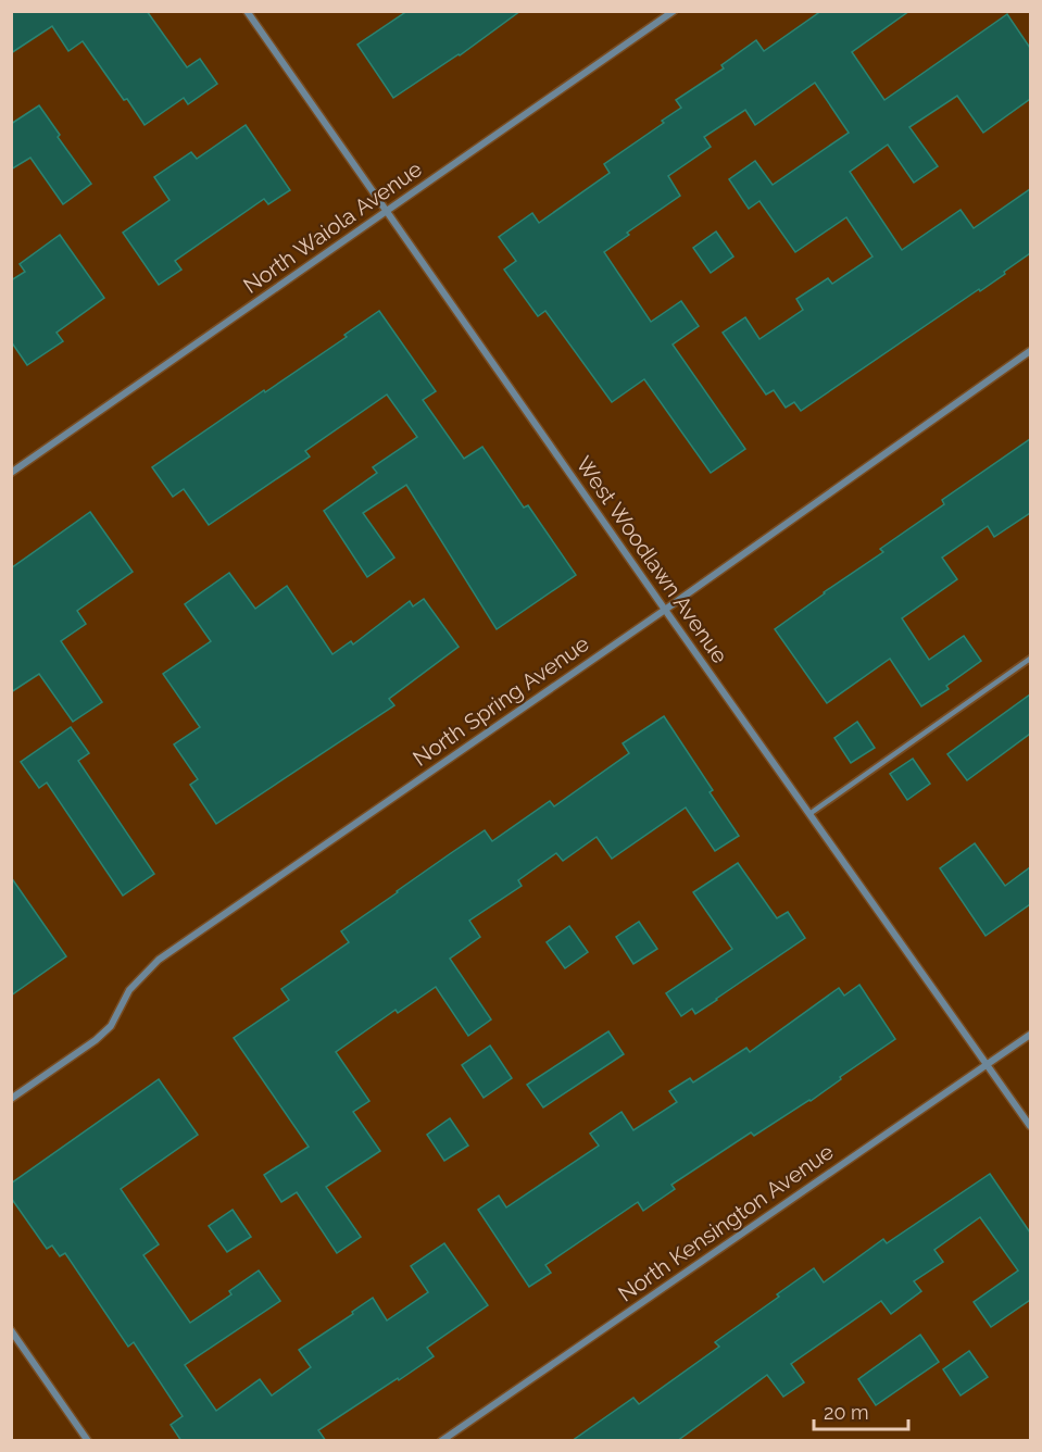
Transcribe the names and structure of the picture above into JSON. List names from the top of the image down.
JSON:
{
  "streets": {
    "street": [
      "North Waiola Avenue",
      "West Woodlawn Avenue",
      "North Spring Avenue",
      "North Kensington Avenue"
    ]
  },
  "crossings": [
    ["North Waiola Avenue", "West Woodlawn Avenue"],
    ["West Woodlawn Avenue", "North Spring Avenue"],
    ["West Woodlawn Avenue", "North Kensington Avenue"]
  ],
  "scale_bar": "20 m"
}
